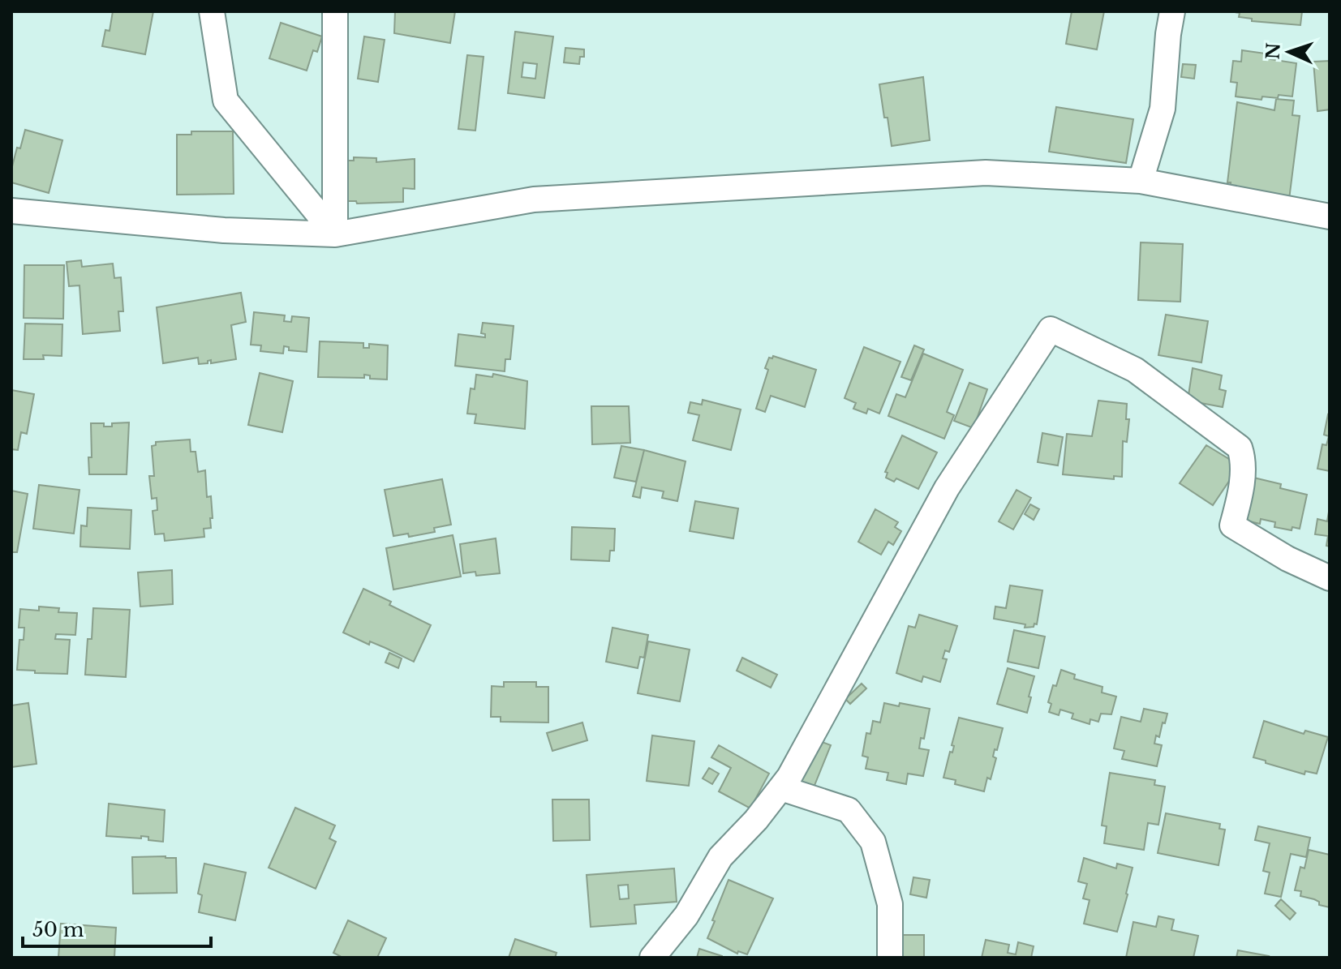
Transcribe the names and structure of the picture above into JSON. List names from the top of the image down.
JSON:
{
  "scale_bar": "50 m",
  "north": "left"
}
